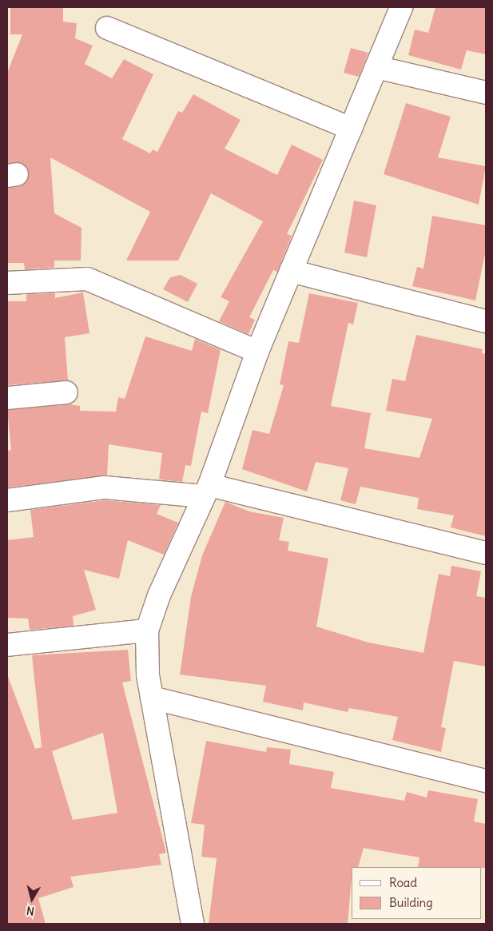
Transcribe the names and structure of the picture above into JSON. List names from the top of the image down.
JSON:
{
  "legend": ["Road", "Building"],
  "north": "bottom"
}
